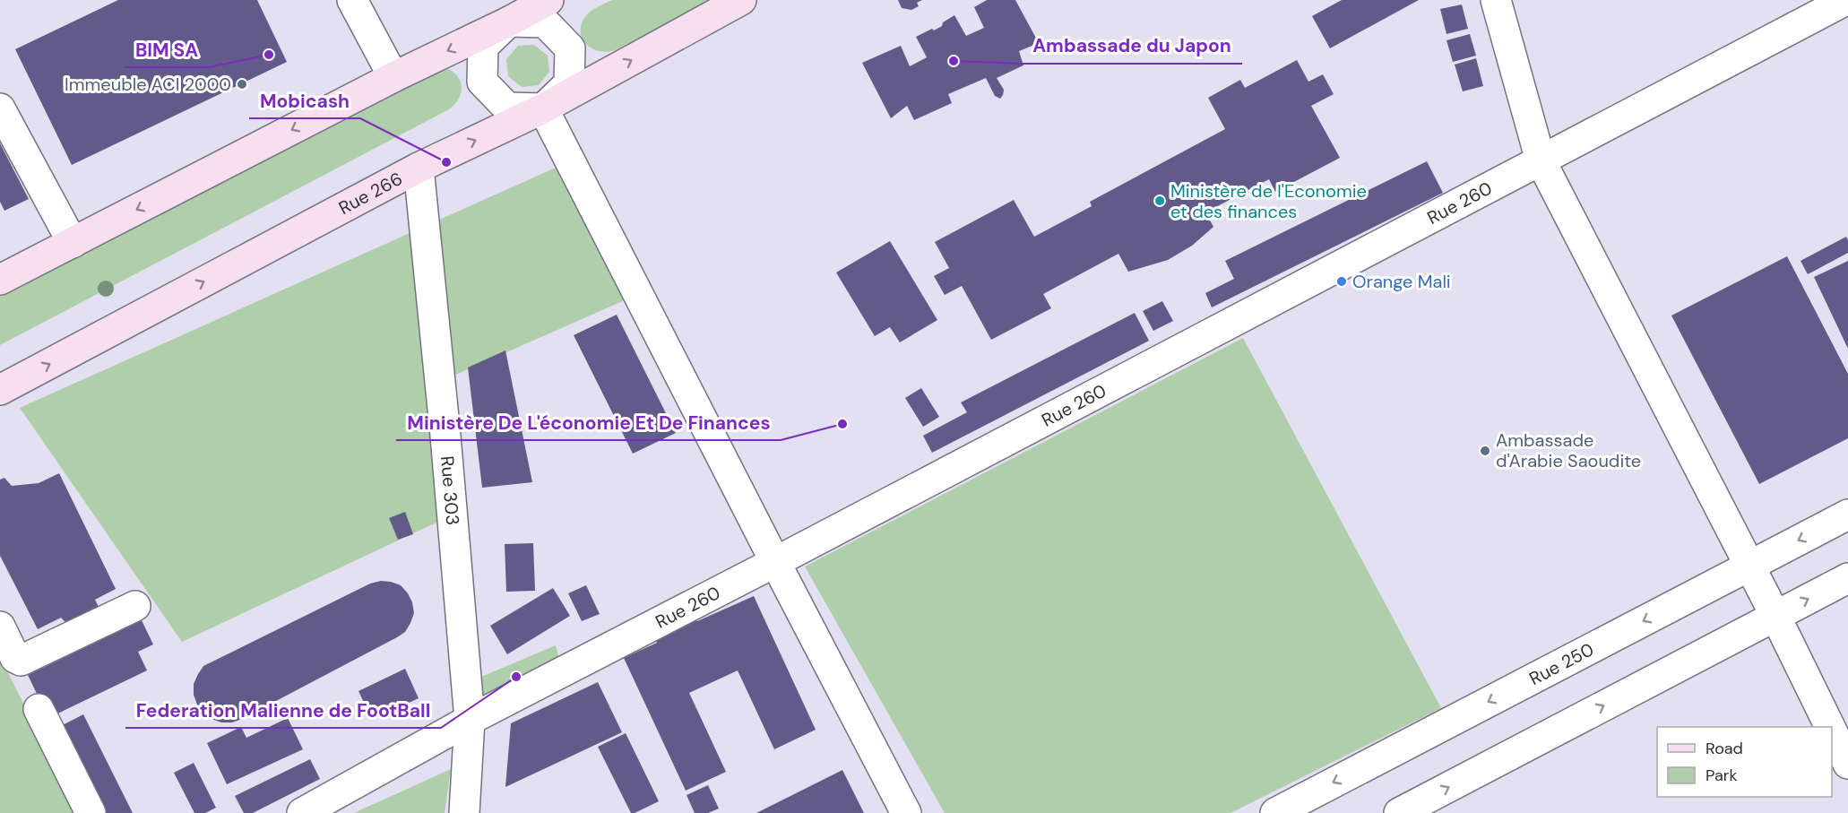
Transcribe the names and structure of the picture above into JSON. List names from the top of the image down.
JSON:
{
  "streets": {
    "main road": ["Rue 266"],
    "street": ["Rue 260", "Rue 303", "Rue 250"]
  },
  "crossings": [
    ["Rue 266", "Rue 303"],
    ["Rue 260", "Rue 303"]
  ],
  "places": [
    "BIM SA",
    "Ambassade du Japon",
    "Immeuble ACI 2000",
    "Mobicash",
    "Ministère de l'Economie et des finances",
    "Orange Mali",
    "Ministère De L'économie Et De Finances",
    "Ambassade d'Arabie Saoudite",
    "Federation Malienne de FootBall"
  ],
  "legend": ["Road", "Park"]
}
